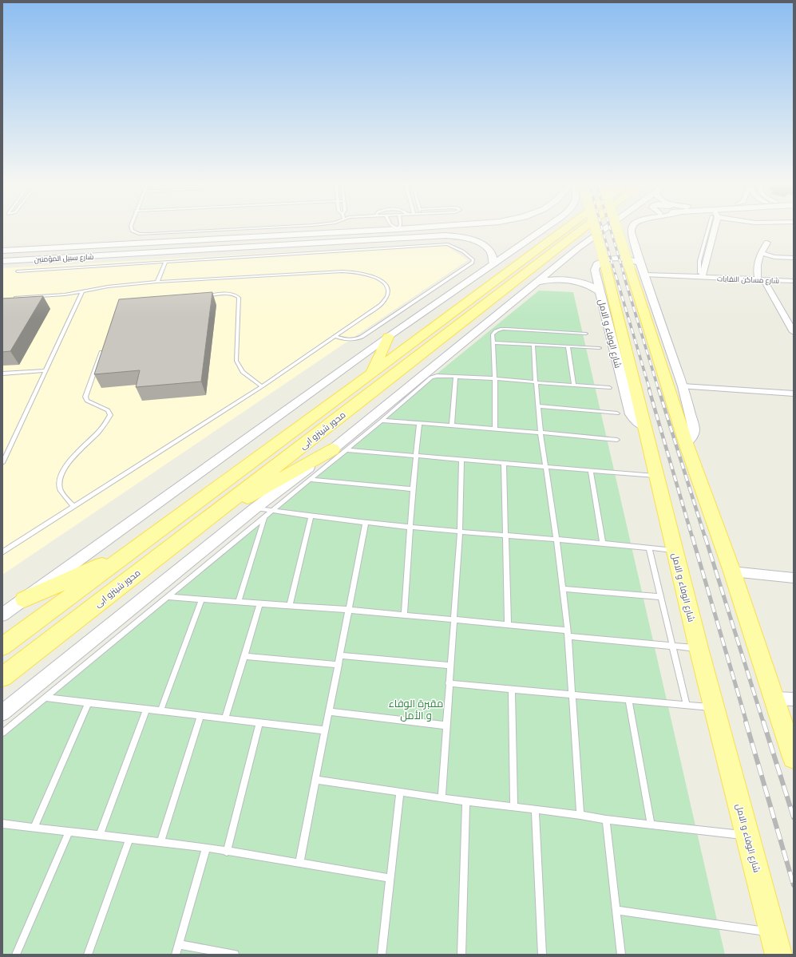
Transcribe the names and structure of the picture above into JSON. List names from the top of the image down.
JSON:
{
  "streets": {
    "main road": ["شارع سبيل المؤمنين", "شارع الوفاء و الامل", "محور شينزو ابى"],
    "street": ["شارع مساكن النقابات"]
  },
  "parks": ["مقبرة الوفاء و الأمل"]
}
